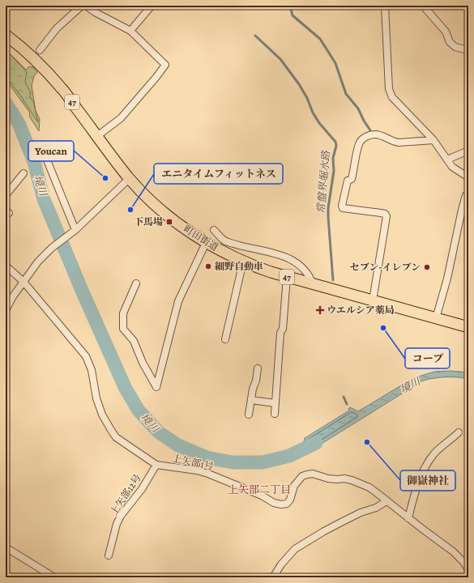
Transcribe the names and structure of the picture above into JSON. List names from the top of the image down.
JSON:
{
  "streets": {
    "main road": ["47", "町田街道"],
    "street": ["上矢部1号", "上矢部12号"]
  },
  "crossings": [
    ["上矢部1号", "上矢部12号"]
  ],
  "districts": ["上矢部二丁目"],
  "water": ["常盤界堀水路", "境川"],
  "places": {
    "other": [
      "Youcan",
      "エニタイムフィットネス",
      "細野自動車",
      "セブン-イレブン",
      "コープ",
      "御嶽神社"
    ],
    "transit": ["下馬場"],
    "health": ["ウエルシア薬局"]
  }
}
